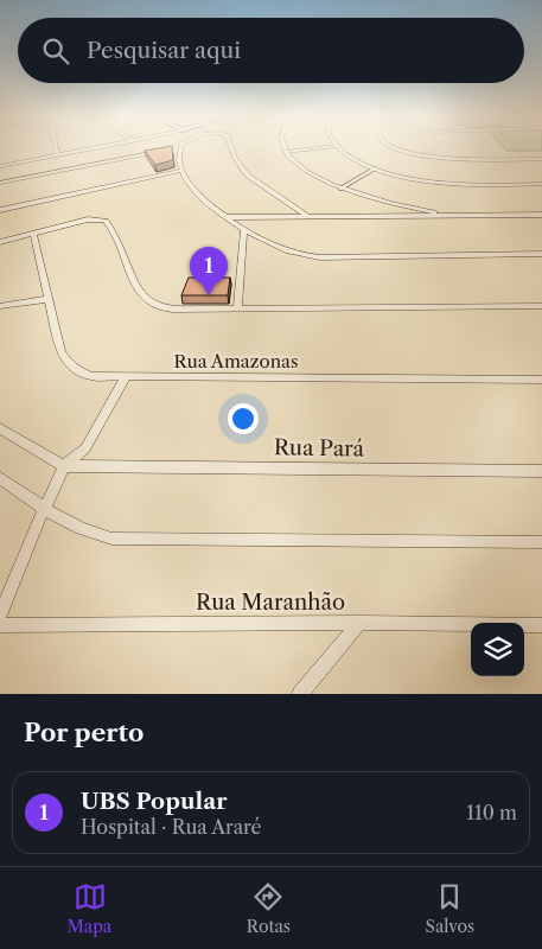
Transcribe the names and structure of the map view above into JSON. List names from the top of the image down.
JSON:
{
  "streets": {
    "street": ["Rua Amazonas", "Rua Pará", "Rua Maranhão"]
  },
  "page": {
    "search": "Pesquisar aqui",
    "pins": "1",
    "heading": "Por perto",
    "list": [
      {
        "mark": "1",
        "name": "UBS Popular",
        "note": "Hospital · Rua Araré",
        "value": "110 m"
      }
    ],
    "nav": ["Mapa", "Rotas", "Salvos"]
  }
}
